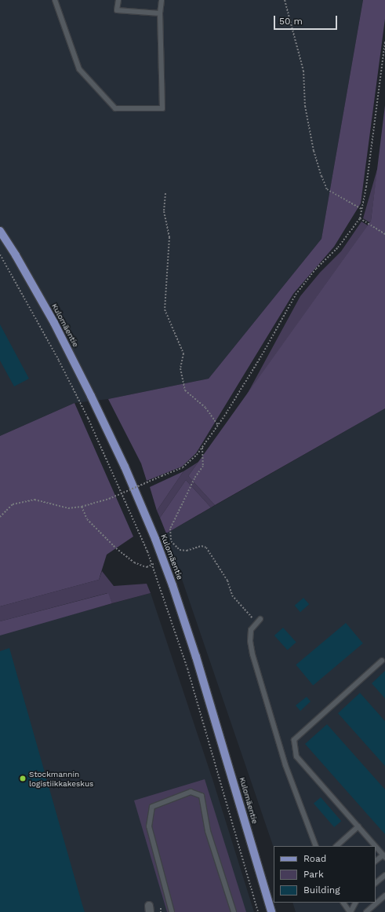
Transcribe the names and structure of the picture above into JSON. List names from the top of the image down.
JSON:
{
  "streets": {
    "main road": ["Kulomäentie"]
  },
  "places": ["Stockmannin logistiikkakeskus"],
  "legend": ["Road", "Park", "Building"],
  "scale_bar": "50 m"
}
